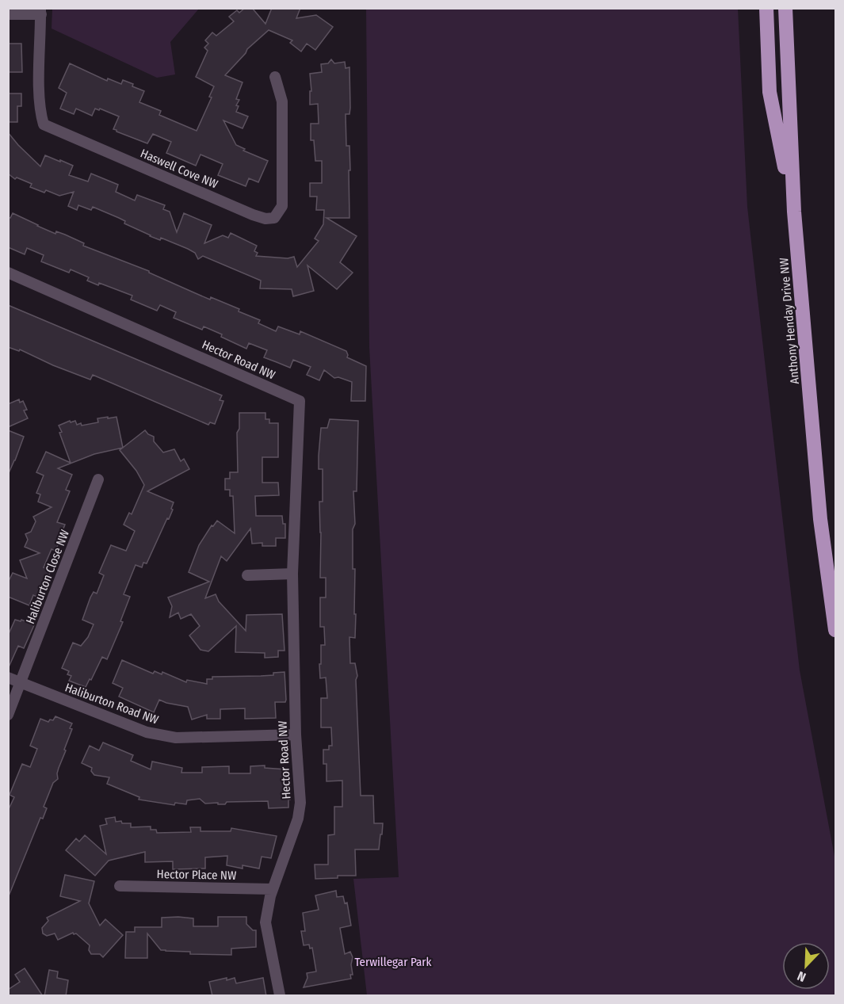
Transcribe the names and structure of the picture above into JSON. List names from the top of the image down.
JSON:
{
  "streets": {
    "highway": ["Anthony Henday Drive NW"],
    "street": [
      "Haswell Cove NW",
      "Hector Road NW",
      "Haliburton Close NW",
      "Haliburton Road NW",
      "Hector Place NW"
    ]
  },
  "crossings": [
    ["Hector Road NW", "Haliburton Road NW"],
    ["Hector Road NW", "Hector Place NW"],
    ["Haliburton Close NW", "Haliburton Road NW"]
  ],
  "parks": ["Terwillegar Park"],
  "north": "bottom left"
}
